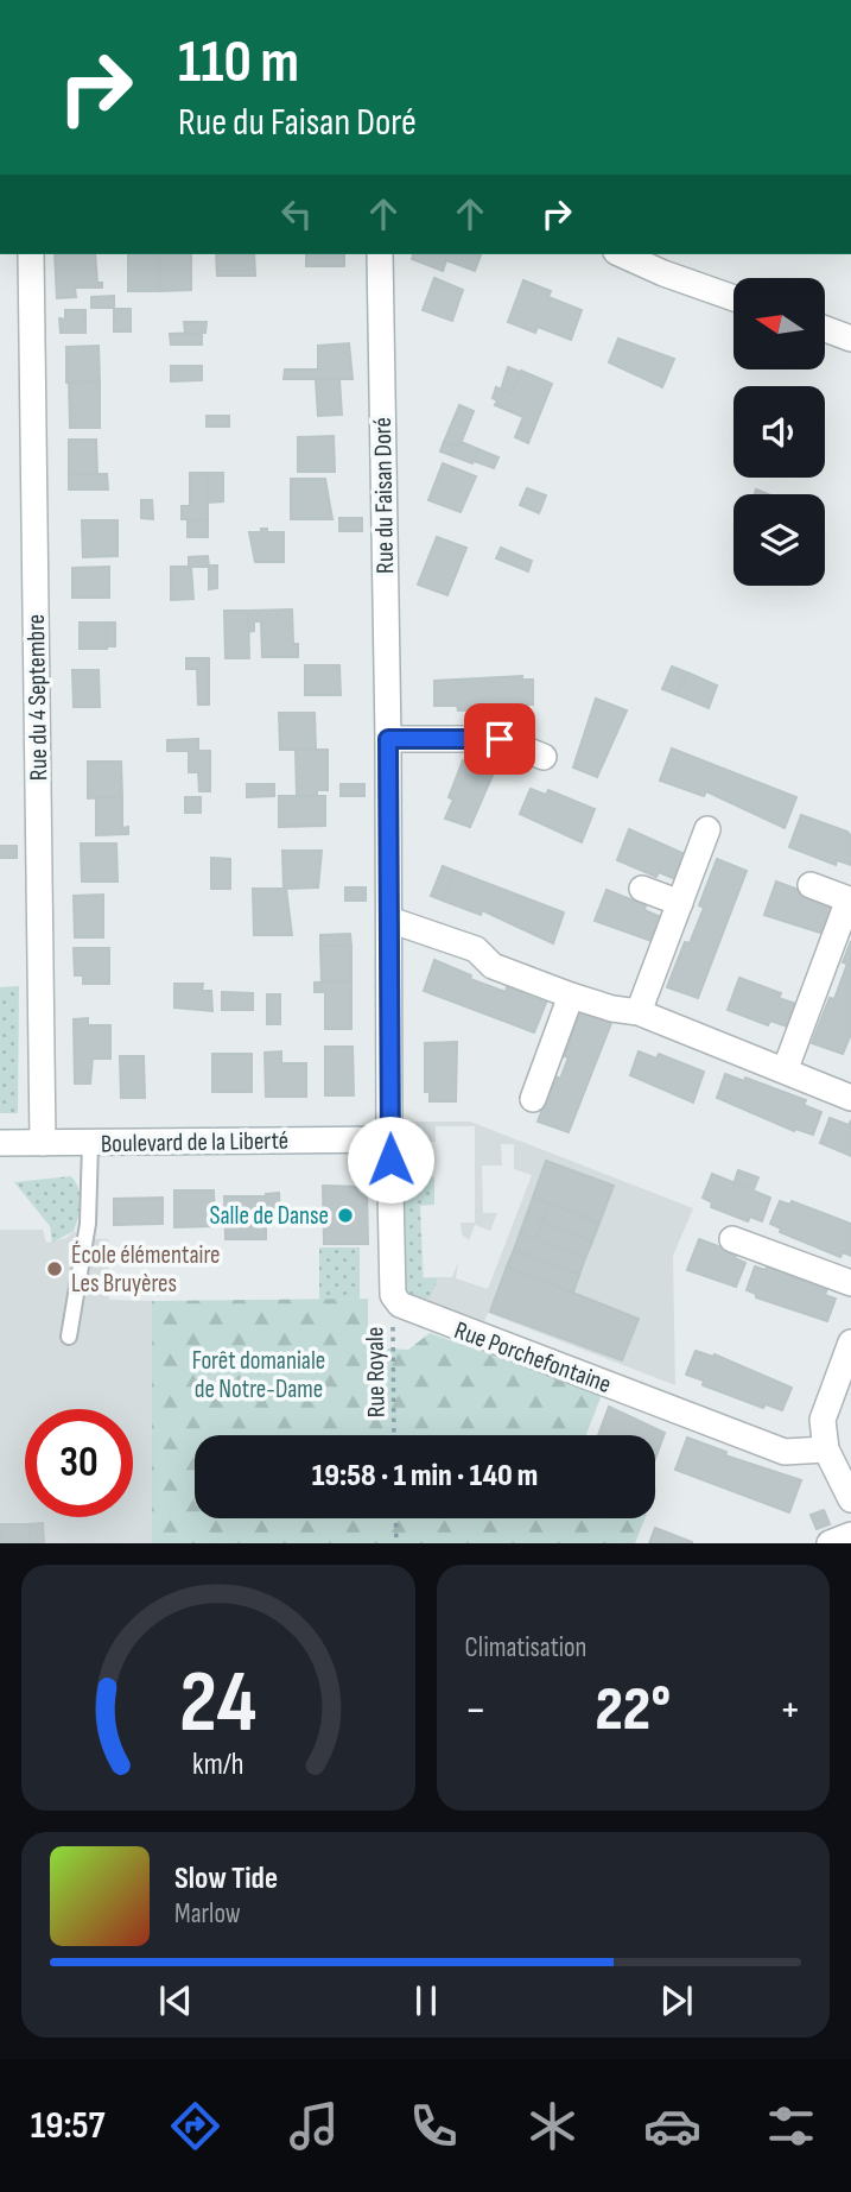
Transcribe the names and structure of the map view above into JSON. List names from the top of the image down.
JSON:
{
  "streets": {
    "street": [
      "Rue du Faisan Doré",
      "Rue du 4 Septembre",
      "Boulevard de la Liberté",
      "Rue Porchefontaine"
    ],
    "path": ["Rue Royale"]
  },
  "crossings": [
    ["Rue du Faisan Doré", "Boulevard de la Liberté"],
    ["Rue du 4 Septembre", "Boulevard de la Liberté"],
    ["Rue Porchefontaine", "Rue Royale"]
  ],
  "parks": ["Forêt domaniale de Notre-Dame"],
  "places": ["Salle de Danse", "École élémentaire Les Bruyères"],
  "north": "left",
  "page": {
    "turn": ["110 m", "Rue du Faisan Doré"],
    "limit": "30",
    "trip": "19:58 · 1 min · 140 m",
    "tile": "Climatisation",
    "heat": ["−", "22°", "+"],
    "song": ["Slow Tide", "Marlow"],
    "tabs": "19:57",
    "gauge": ["24", "km/h"]
  }
}
